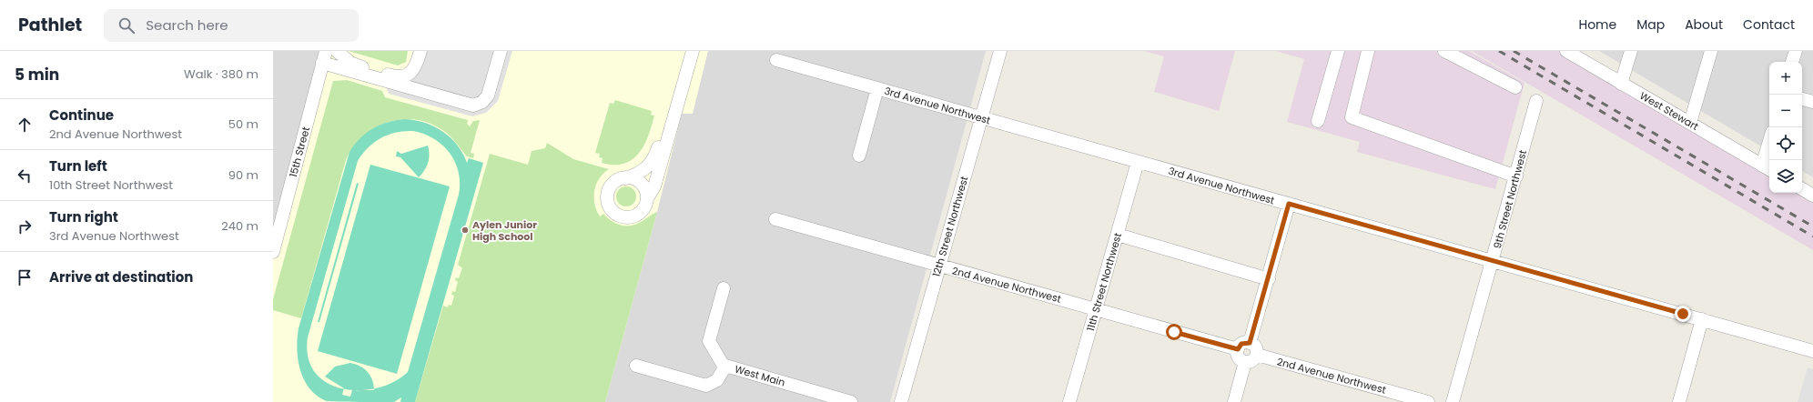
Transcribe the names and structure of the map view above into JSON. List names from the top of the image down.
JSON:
{
  "streets": {
    "street": [
      "3rd Avenue Northwest",
      "West Stewart",
      "15th Street",
      "9th Street Northwest",
      "12th Street Northwest",
      "11th Street Northwest",
      "2nd Avenue Northwest",
      "West Main"
    ]
  },
  "crossings": [
    ["3rd Avenue Northwest", "9th Street Northwest"],
    ["3rd Avenue Northwest", "12th Street Northwest"],
    ["3rd Avenue Northwest", "11th Street Northwest"],
    ["12th Street Northwest", "2nd Avenue Northwest"],
    ["11th Street Northwest", "2nd Avenue Northwest"]
  ],
  "places": ["Aylen Junior High School"],
  "page": {
    "header": "Pathlet",
    "search": "Search here",
    "nav": [
      "Home",
      "Map",
      "About",
      "Contact"
    ],
    "heading": ["5 min", "Walk · 380 m"],
    "map_buttons": ["+", "−"],
    "list": [
      ["Continue", "2nd Avenue Northwest", "50 m"],
      ["Turn left", "10th Street Northwest", "90 m"],
      ["Turn right", "3rd Avenue Northwest", "240 m"],
      "Arrive at destination"
    ]
  }
}
